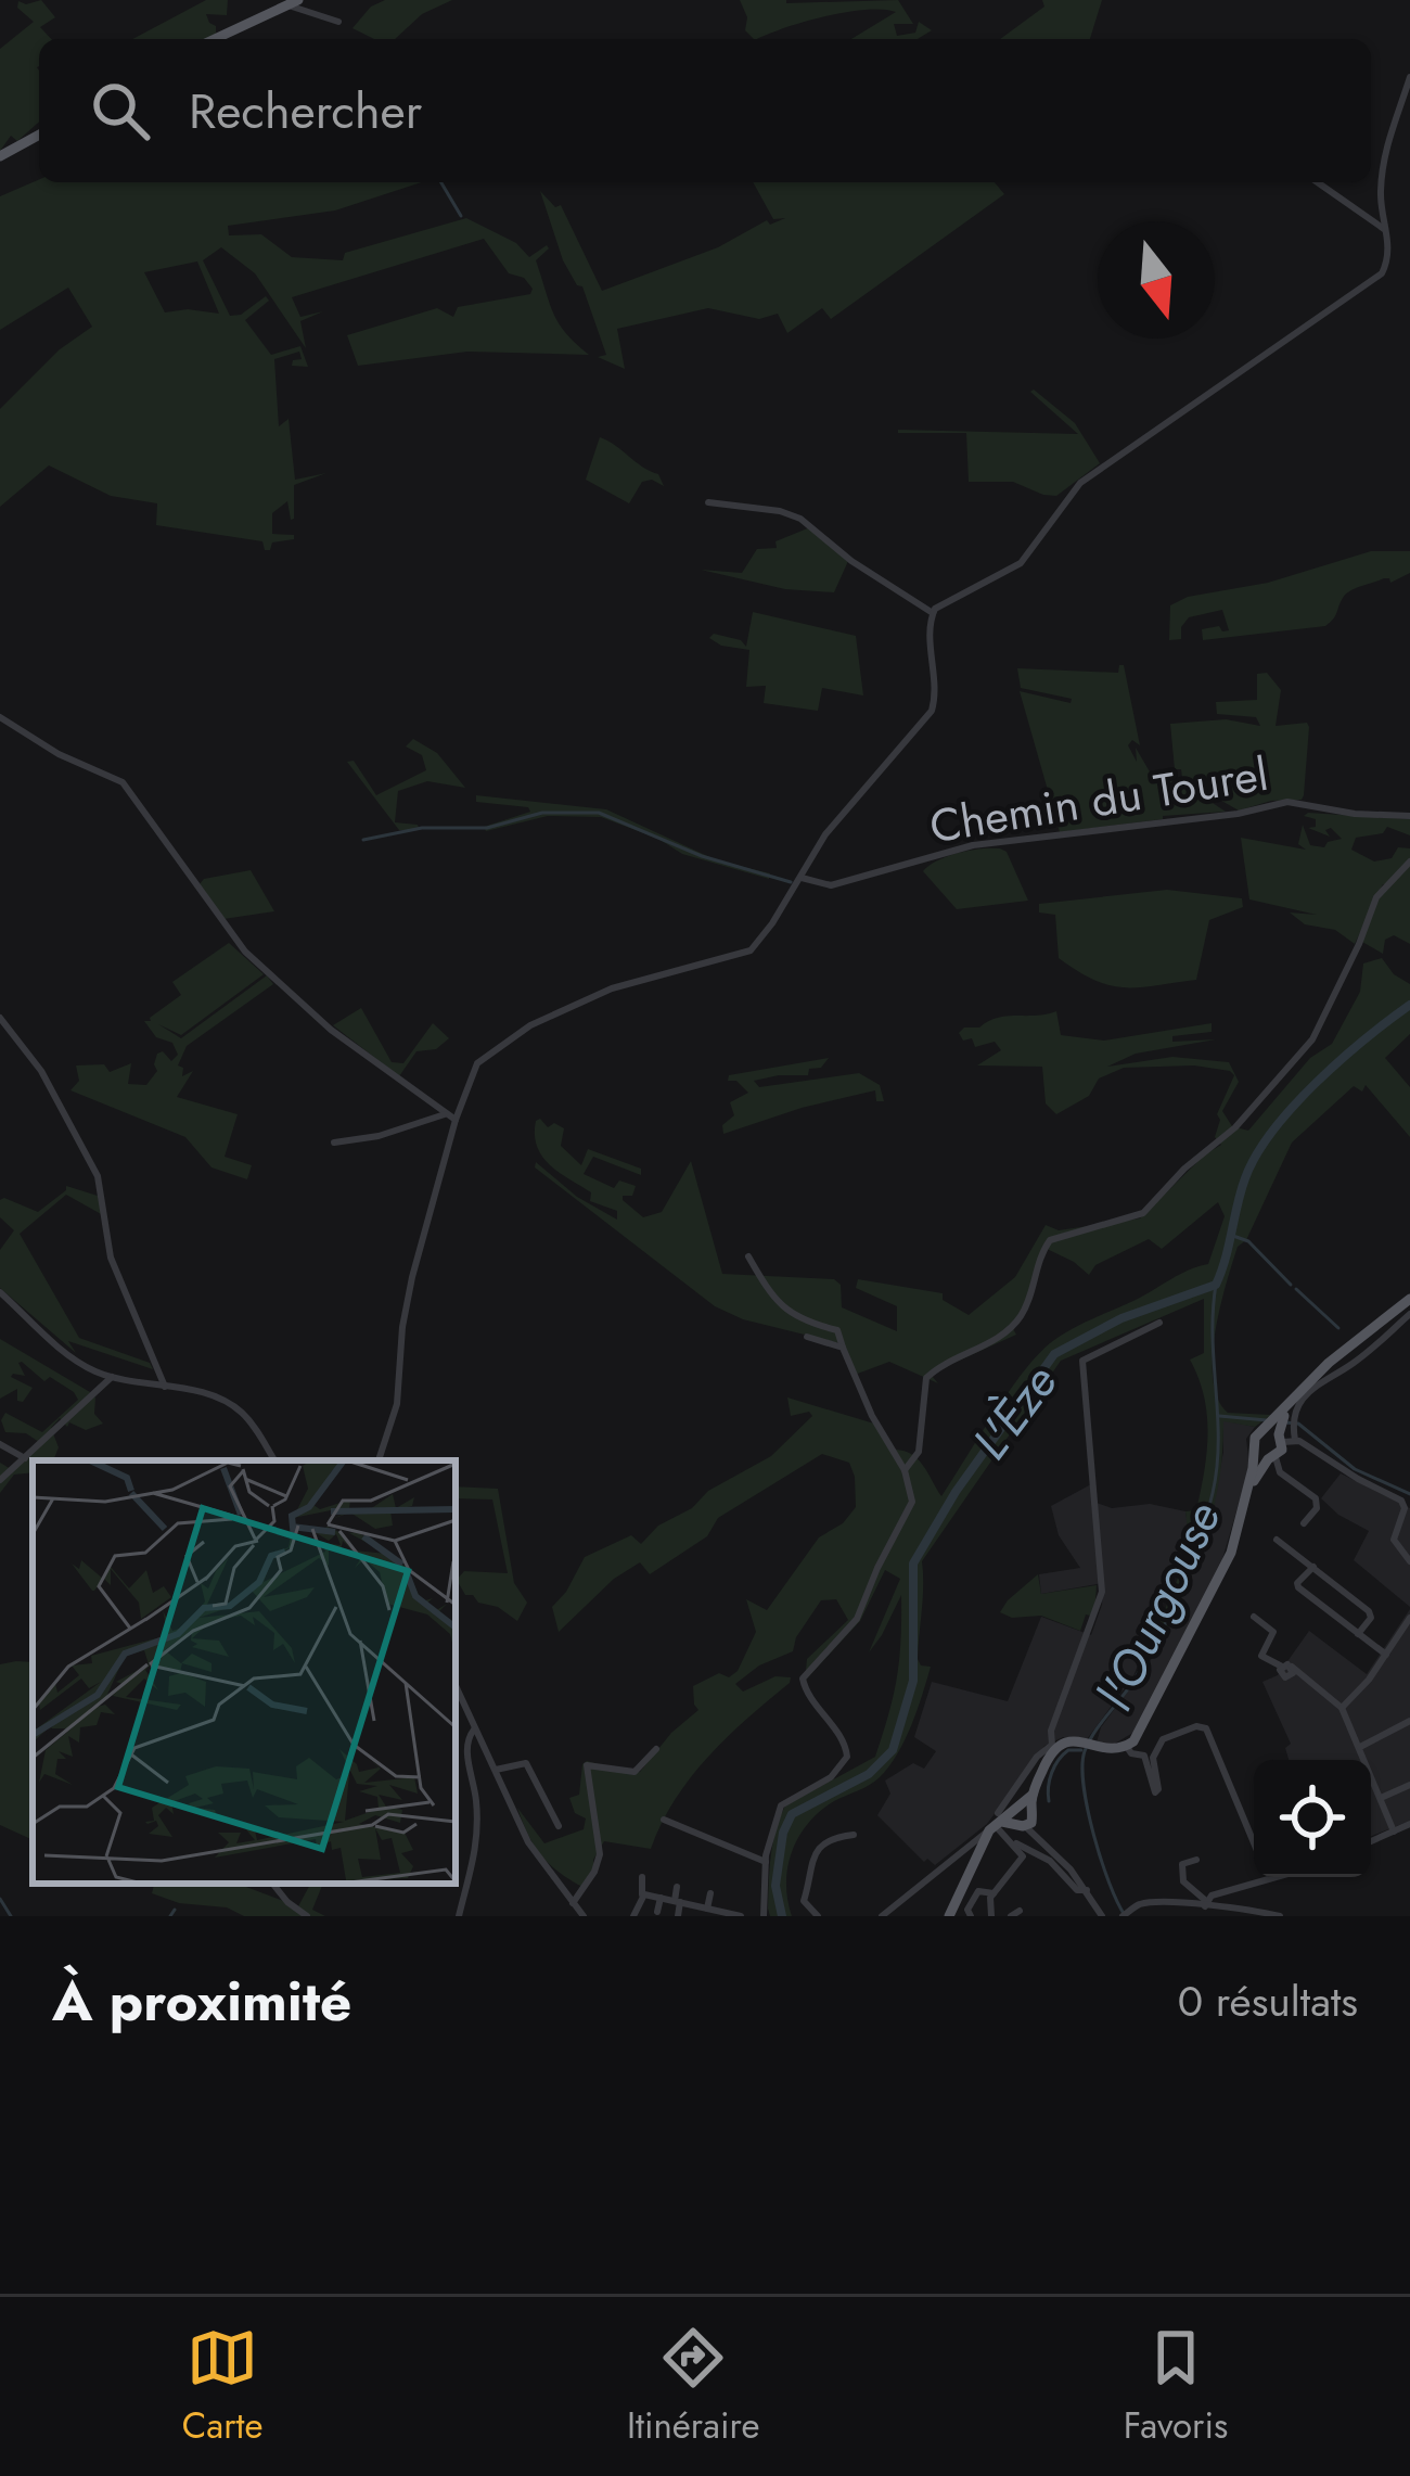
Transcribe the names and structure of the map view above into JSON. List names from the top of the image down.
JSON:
{
  "streets": {
    "street": ["Chemin du Tourel"]
  },
  "water": ["L'Èze", "l'Ourgouse"],
  "north": "bottom",
  "page": {
    "search": "Rechercher",
    "heading": ["À proximité", "0 résultats"],
    "nav": ["Carte", "Itinéraire", "Favoris"]
  }
}
